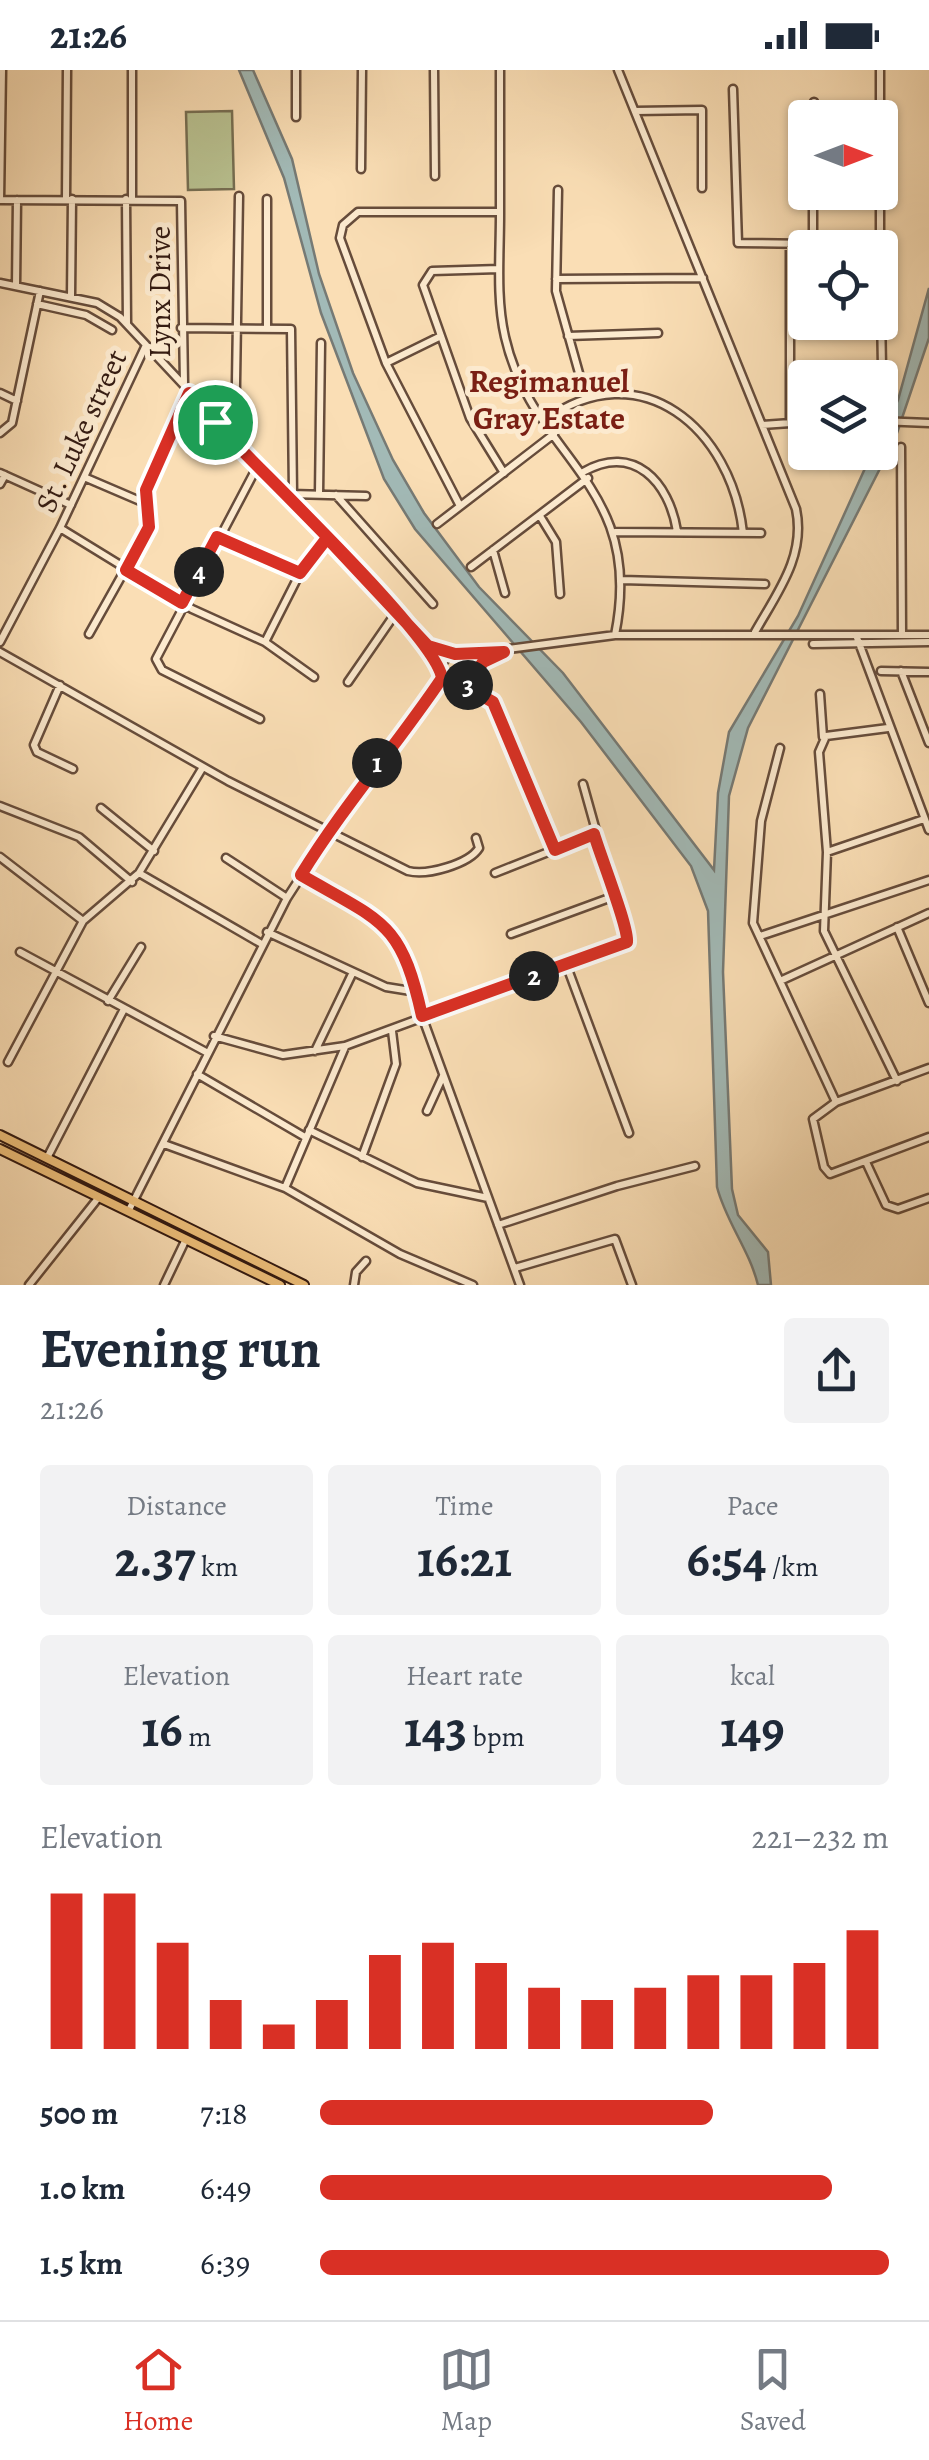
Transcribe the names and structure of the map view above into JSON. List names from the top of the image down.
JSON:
{
  "streets": {
    "street": ["Lynx Drive", "St. Luke street"]
  },
  "districts": ["Regimanuel Gray Estate"],
  "north": "right",
  "page": {
    "status": "21:26",
    "pins": [
      "4",
      "3",
      "1",
      "2"
    ],
    "heading": ["Evening run", "21:26"],
    "stats": [
      ["Distance", "2.37 km"],
      ["Time", "16:21"],
      ["Pace", "6:54 /km"],
      ["Elevation", "16 m"],
      ["Heart rate", "143 bpm"],
      ["kcal", "149"]
    ],
    "chart": ["Elevation", "221–232 m"],
    "list": [
      {
        "name": "500 m",
        "note": "7:18"
      },
      {
        "name": "1.0 km",
        "note": "6:49"
      },
      {
        "name": "1.5 km",
        "note": "6:39"
      }
    ],
    "tabs": ["Home", "Map", "Saved"]
  }
}
